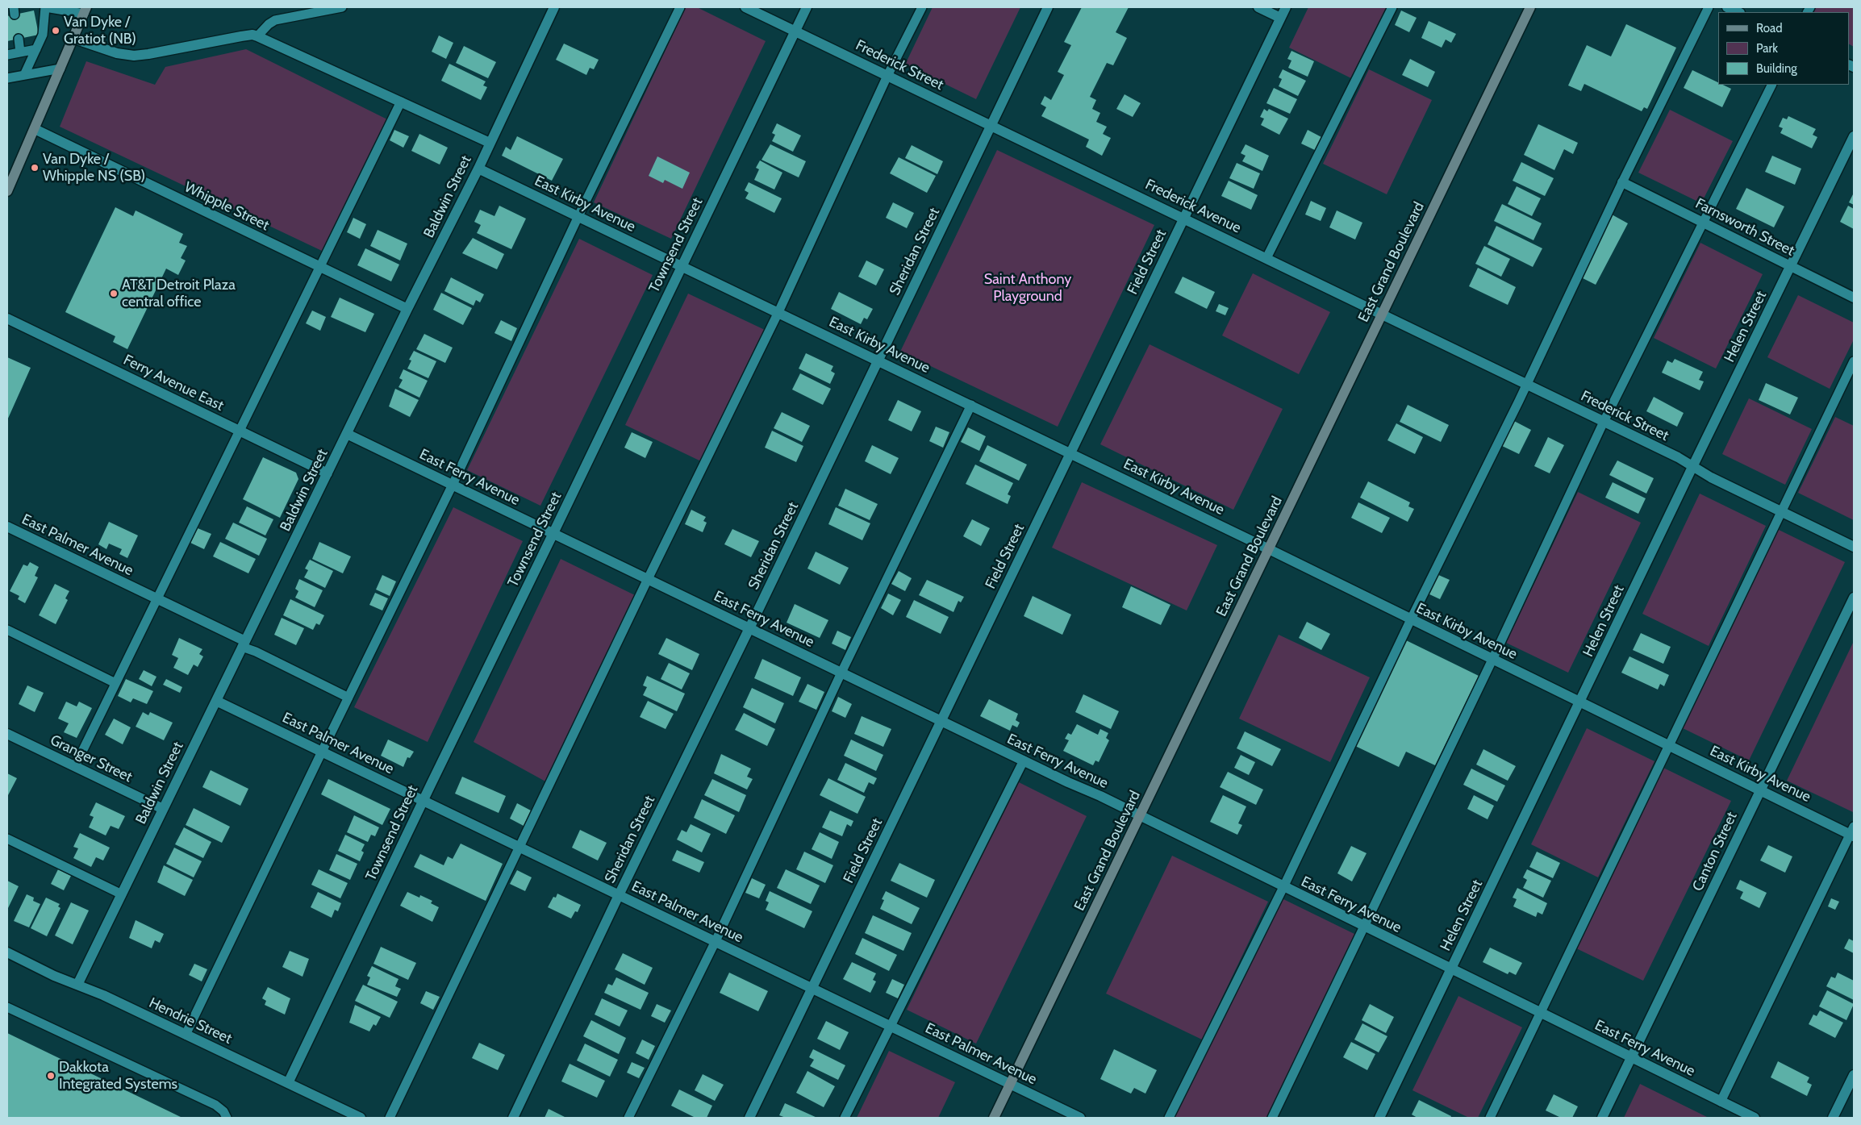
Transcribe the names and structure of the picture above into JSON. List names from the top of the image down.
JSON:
{
  "streets": {
    "main road": ["East Grand Boulevard"],
    "street": [
      "Frederick Street",
      "Baldwin Street",
      "East Kirby Avenue",
      "Whipple Street",
      "Frederick Avenue",
      "Farnsworth Street",
      "Townsend Street",
      "Sheridan Street",
      "Field Street",
      "Helen Street",
      "Ferry Avenue East",
      "East Ferry Avenue",
      "East Palmer Avenue",
      "Granger Street",
      "Canton Street",
      "Hendrie Street"
    ]
  },
  "crossings": [
    ["Frederick Street", "Frederick Avenue"],
    ["Frederick Street", "Townsend Street"],
    ["Frederick Street", "Sheridan Street"],
    ["Frederick Street", "East Grand Boulevard"],
    ["Frederick Street", "Helen Street"],
    ["Baldwin Street", "East Kirby Avenue"],
    ["Baldwin Street", "Whipple Street"],
    ["Baldwin Street", "Ferry Avenue East"],
    ["Baldwin Street", "East Ferry Avenue"],
    ["Baldwin Street", "East Palmer Avenue"],
    ["Baldwin Street", "Granger Street"],
    ["Baldwin Street", "Hendrie Street"],
    ["East Kirby Avenue", "Townsend Street"],
    ["East Kirby Avenue", "Sheridan Street"],
    ["East Kirby Avenue", "Field Street"],
    ["East Kirby Avenue", "East Grand Boulevard"],
    ["East Kirby Avenue", "Helen Street"],
    ["East Kirby Avenue", "Canton Street"],
    ["Frederick Avenue", "Sheridan Street"],
    ["Frederick Avenue", "Field Street"],
    ["Frederick Avenue", "East Grand Boulevard"],
    ["Farnsworth Street", "Helen Street"],
    ["Townsend Street", "East Ferry Avenue"],
    ["Townsend Street", "East Palmer Avenue"],
    ["Townsend Street", "Hendrie Street"],
    ["Sheridan Street", "East Ferry Avenue"],
    ["Sheridan Street", "East Palmer Avenue"],
    ["Field Street", "East Ferry Avenue"],
    ["Field Street", "East Palmer Avenue"],
    ["East Grand Boulevard", "East Ferry Avenue"],
    ["East Grand Boulevard", "East Palmer Avenue"],
    ["Helen Street", "East Ferry Avenue"],
    ["East Ferry Avenue", "Canton Street"]
  ],
  "parks": ["Saint Anthony Playground"],
  "places": [
    "Van Dyke / Gratiot (NB)",
    "Van Dyke / Whipple NS (SB)",
    "AT&T Detroit Plaza central office",
    "Dakkota Integrated Systems"
  ],
  "legend": ["Road", "Park", "Building"]
}
